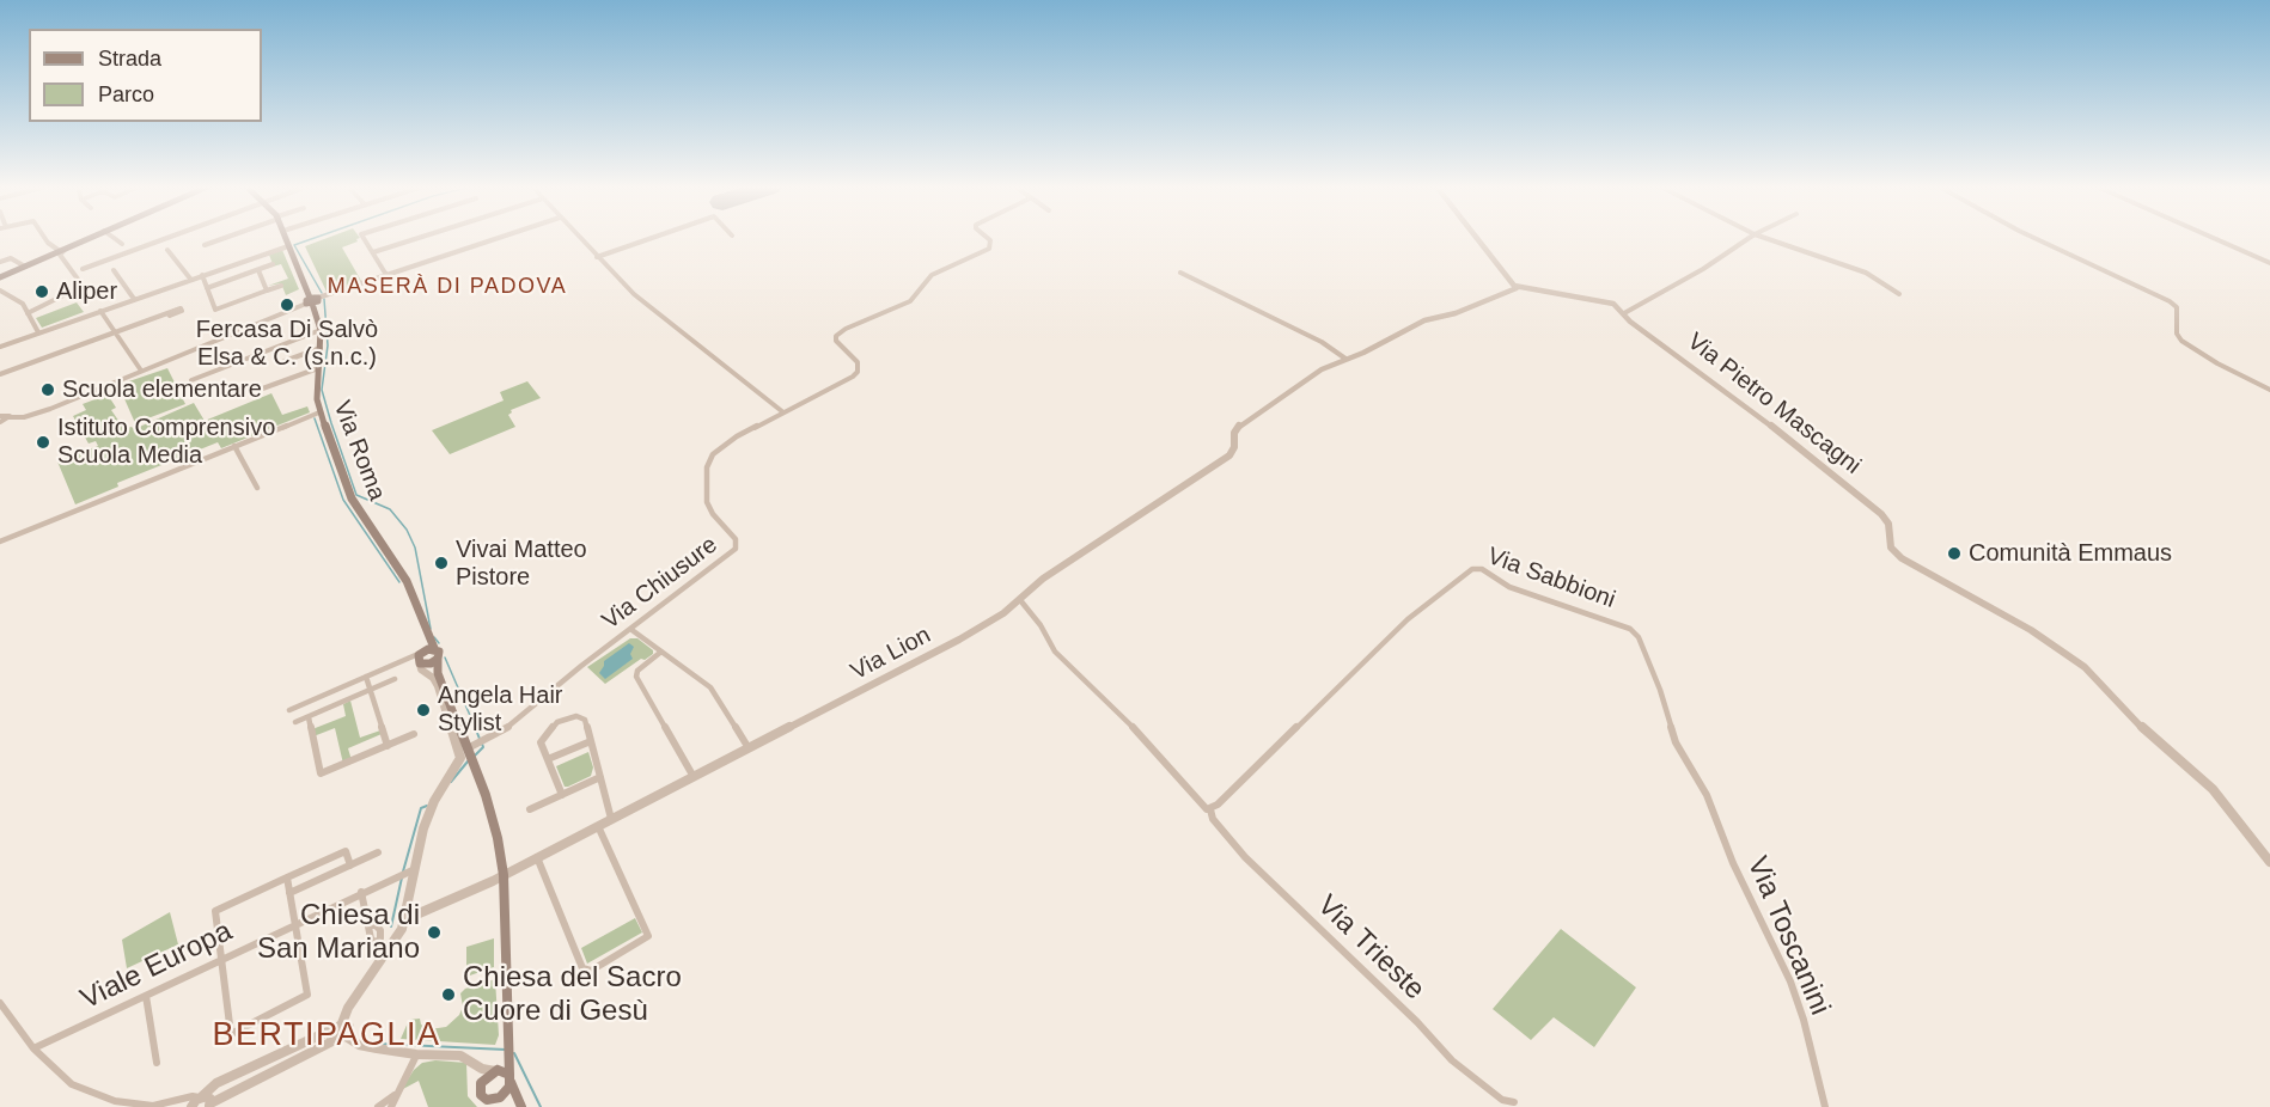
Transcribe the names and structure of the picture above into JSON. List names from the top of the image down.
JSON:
{
  "streets": {
    "main road": ["Via Roma"],
    "street": [
      "Via Pietro Mascagni",
      "Via Sabbioni",
      "Via Chiusure",
      "Via Lion",
      "Via Toscanini",
      "Via Trieste",
      "Viale Europa"
    ]
  },
  "crossings": [
    ["Via Pietro Mascagni", "Via Lion"],
    ["Via Sabbioni", "Via Toscanini"],
    ["Via Sabbioni", "Via Trieste"],
    ["Via Lion", "Via Trieste"]
  ],
  "districts": ["MASERÀ DI PADOVA", "BERTIPAGLIA"],
  "places": [
    "Aliper",
    "Fercasa Di Salvò Elsa & C. (s.n.c.)",
    "Scuola elementare",
    "Istituto Comprensivo Scuola Media",
    "Comunità Emmaus",
    "Vivai Matteo Pistore",
    "Angela Hair Stylist",
    "Chiesa di San Mariano",
    "Chiesa del Sacro Cuore di Gesù"
  ],
  "legend": ["Strada", "Parco"]
}
